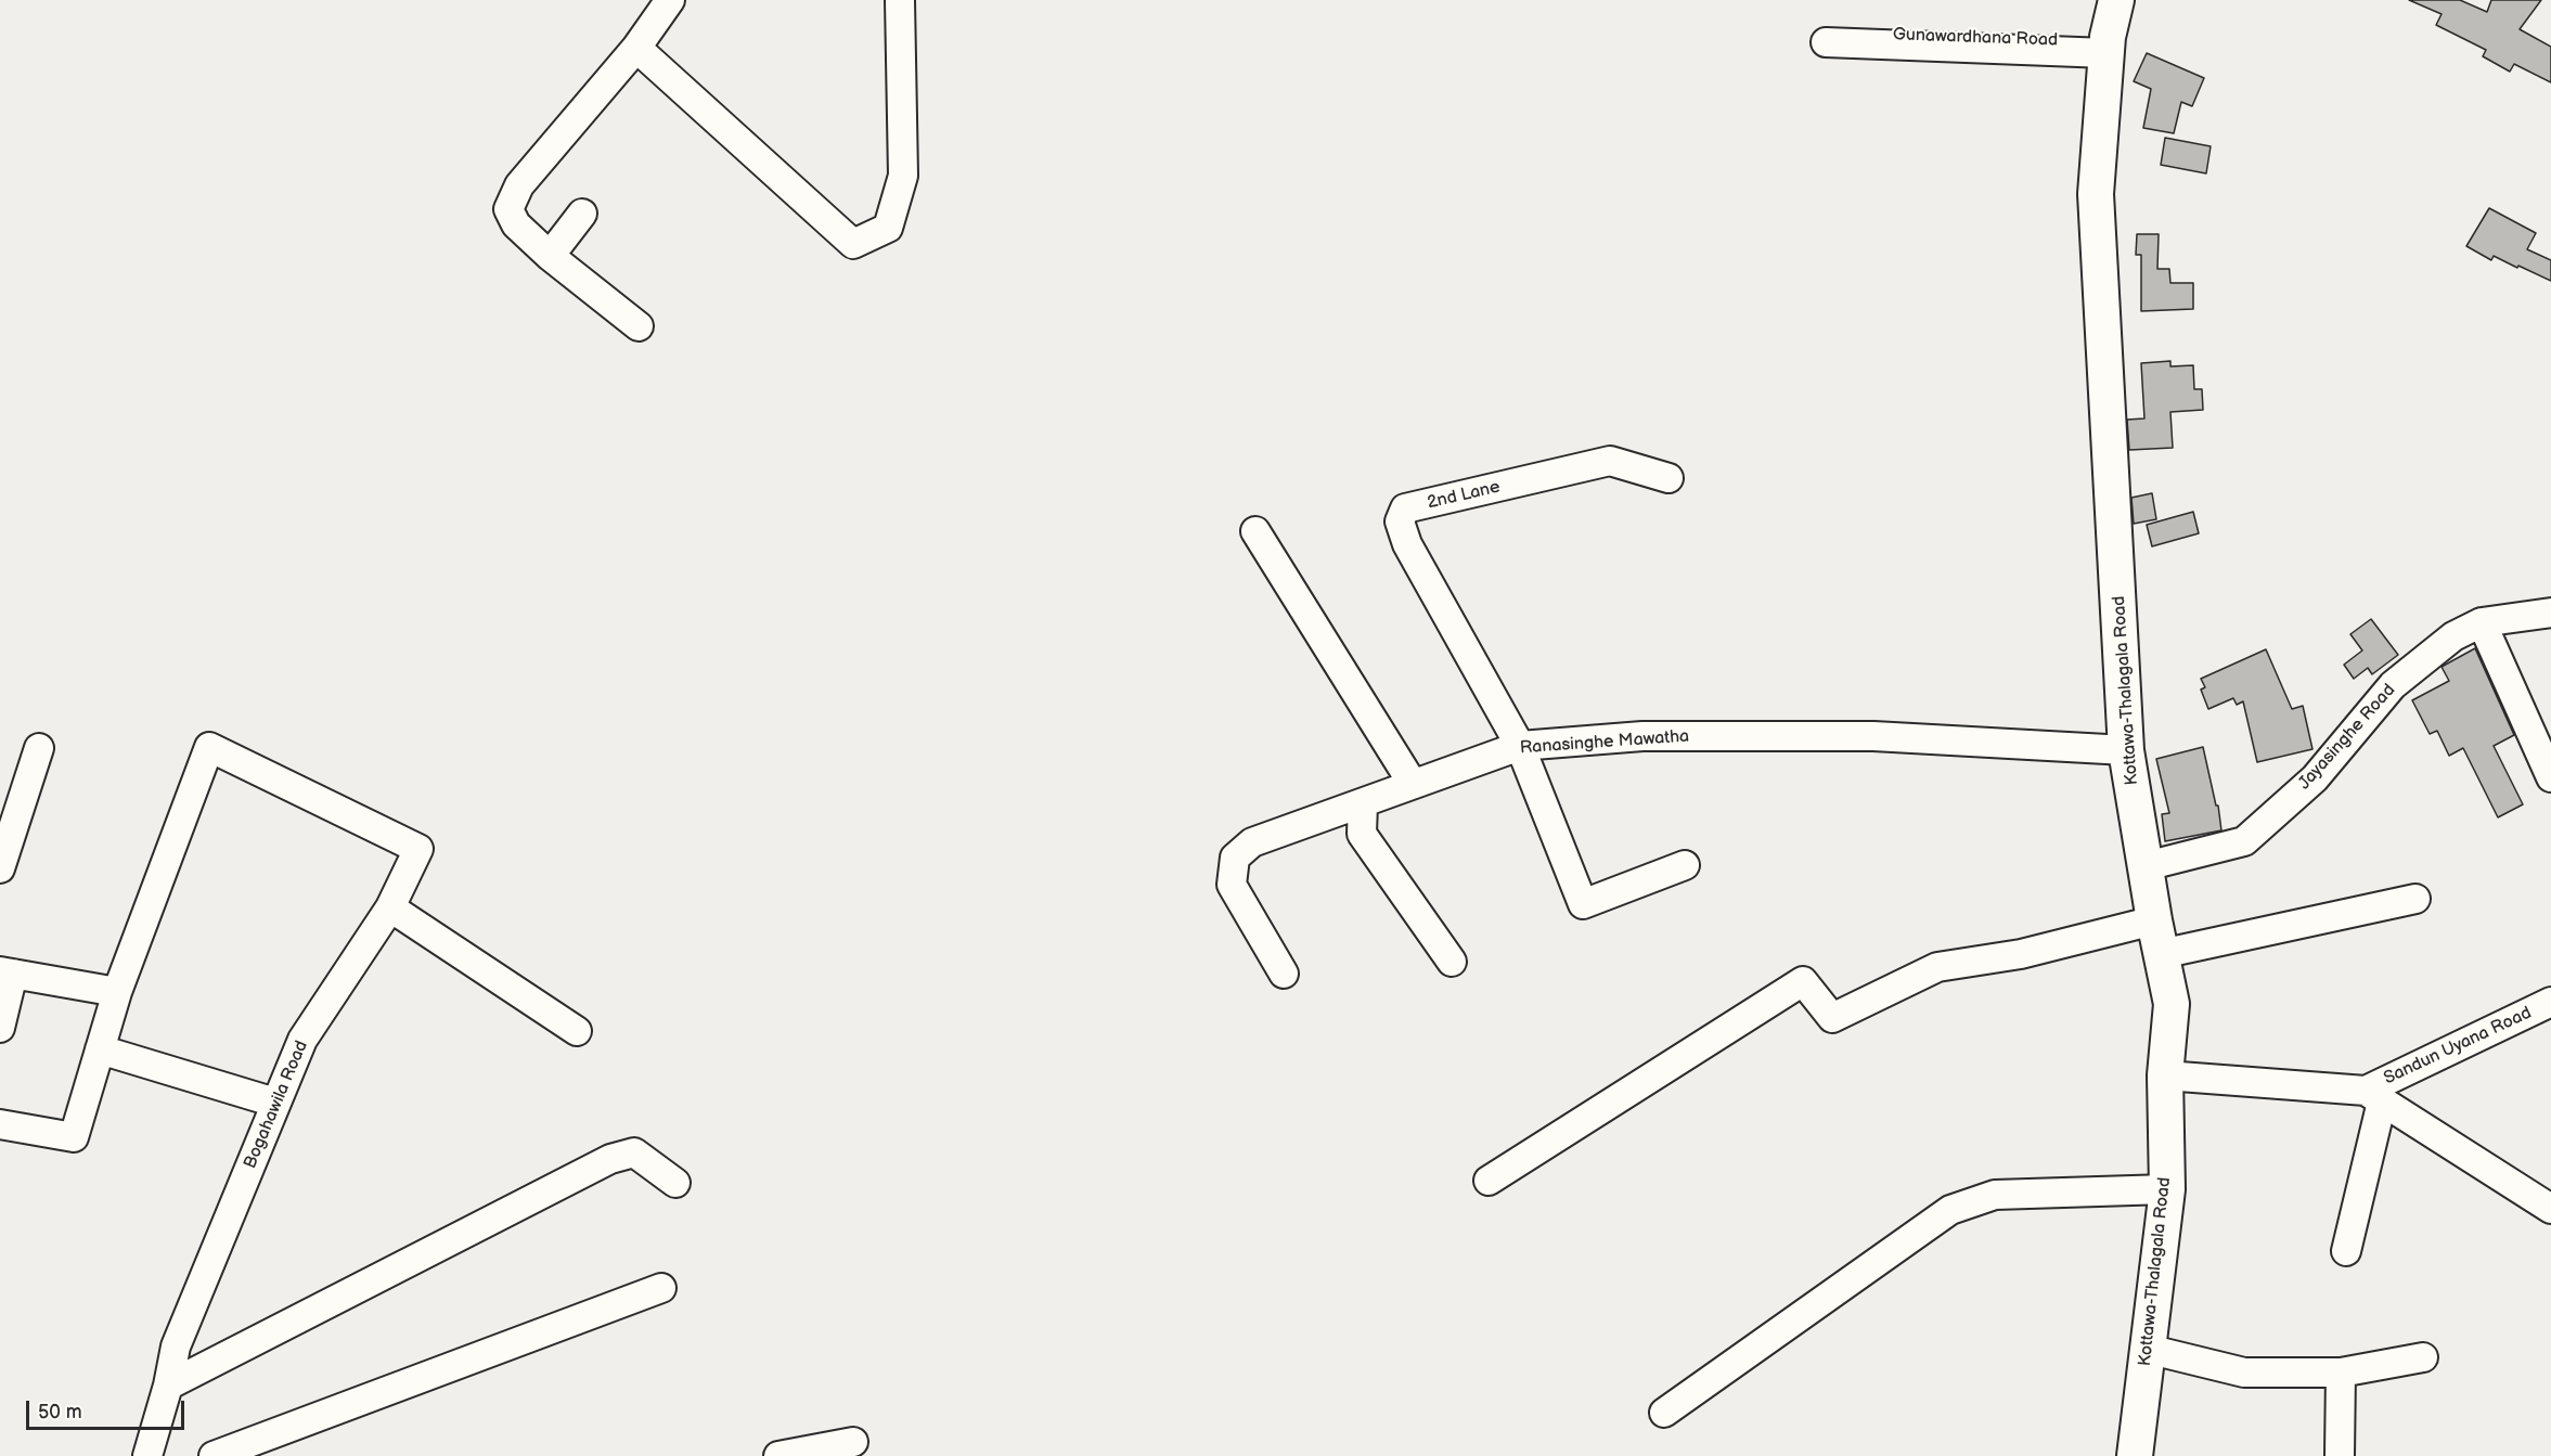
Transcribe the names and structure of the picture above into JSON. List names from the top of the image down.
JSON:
{
  "streets": {
    "main road": ["Kottawa-Thalagala Road"],
    "street": [
      "2nd Lane",
      "Jayasinghe Road",
      "Ranasinghe Mawatha",
      "Sandun Uyana Road",
      "Bogahawila Road"
    ]
  },
  "crossings": [
    ["2nd Lane", "Ranasinghe Mawatha"],
    ["Kottawa-Thalagala Road", "Jayasinghe Road"],
    ["Kottawa-Thalagala Road", "Ranasinghe Mawatha"]
  ],
  "scale_bar": "50 m"
}
